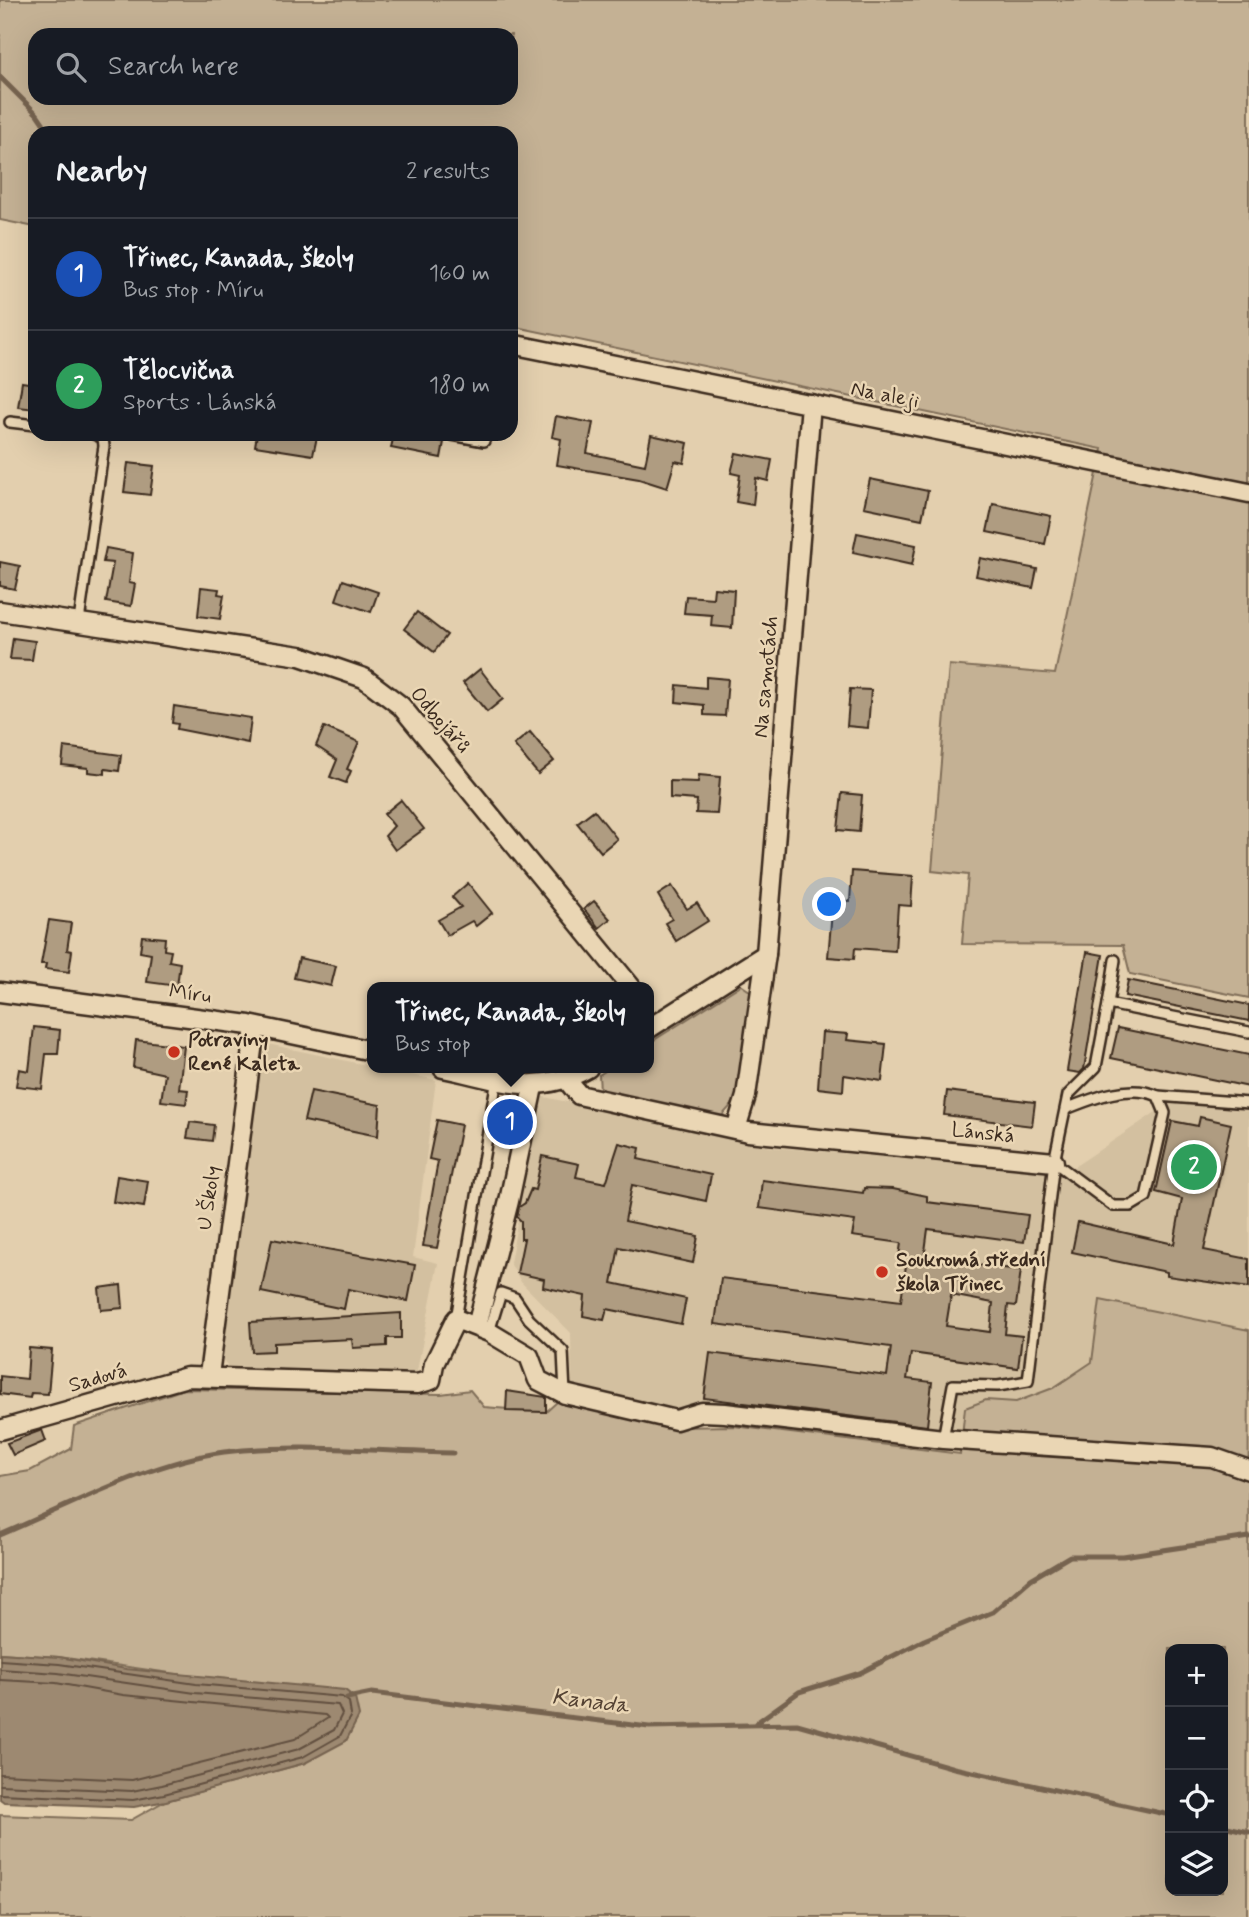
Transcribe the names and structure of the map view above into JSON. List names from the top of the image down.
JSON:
{
  "streets": {
    "street": [
      "Na aleji",
      "Na samotách",
      "Odbojářů",
      "Míru",
      "Lánská",
      "U Školy",
      "Sadová"
    ]
  },
  "crossings": [
    ["Na aleji", "Na samotách"],
    ["Na samotách", "Lánská"],
    ["Míru", "U Školy"],
    ["U Školy", "Sadová"]
  ],
  "water": ["Kanada"],
  "places": ["Potraviny René Kaleta", "Soukromá střední škola Třinec"],
  "page": {
    "search": "Search here",
    "heading": ["Nearby", "2 results"],
    "list": [
      {
        "mark": "1",
        "name": "Třinec, Kanada, školy",
        "note": "Bus stop · Míru",
        "value": "160 m"
      },
      {
        "mark": "2",
        "name": "Tělocvična",
        "note": "Sports · Lánská",
        "value": "180 m"
      }
    ],
    "popup": ["Třinec, Kanada, školy", "Bus stop"],
    "pins": ["1", "2"],
    "map_buttons": ["+", "−"]
  }
}
